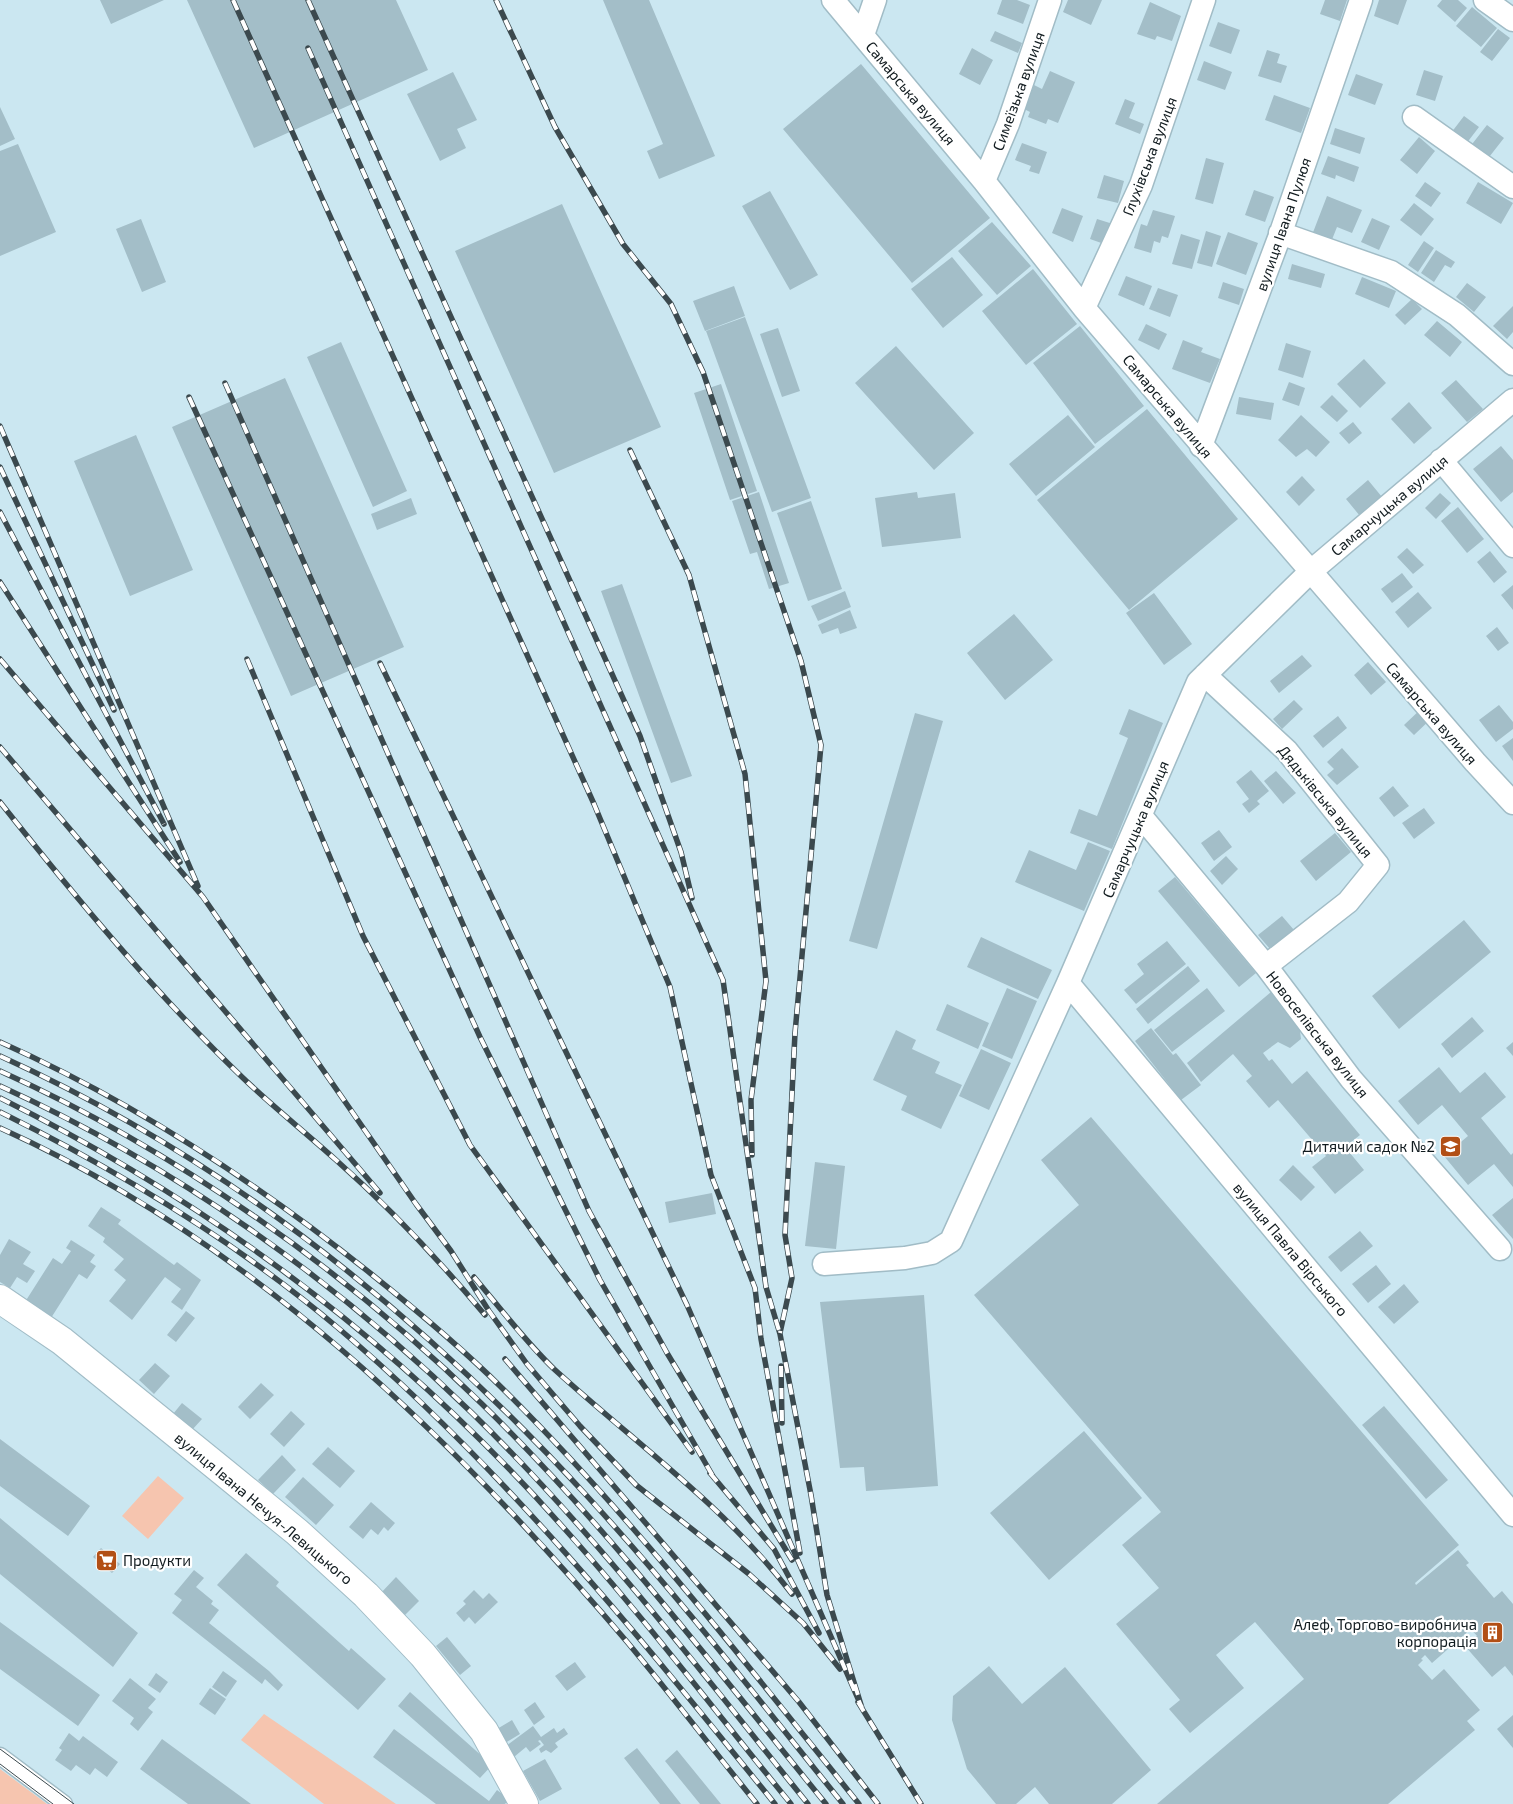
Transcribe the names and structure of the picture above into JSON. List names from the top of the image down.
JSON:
{
  "streets": {
    "street": [
      "Симеїзька вулиця",
      "Самарська вулиця",
      "Глухівська вулиця",
      "вулиця Івана Пулюя",
      "Самарчуцька вулиця",
      "Дядьківська вулиця",
      "Новоселівська вулиця",
      "вулиця Павла Вірського",
      "вулиця Івана Нечуя-Левицького"
    ]
  },
  "crossings": [
    ["Симеїзька вулиця", "Самарська вулиця"],
    ["Самарська вулиця", "Глухівська вулиця"],
    ["Самарська вулиця", "вулиця Івана Пулюя"],
    ["Самарська вулиця", "Самарчуцька вулиця"],
    ["Самарчуцька вулиця", "Дядьківська вулиця"],
    ["Самарчуцька вулиця", "Новоселівська вулиця"],
    ["Самарчуцька вулиця", "вулиця Павла Вірського"],
    ["Дядьківська вулиця", "Новоселівська вулиця"]
  ],
  "places": {
    "school or university": ["Дитячий садок №2"],
    "supermarket": ["Продукти"],
    "building": ["Алеф, Торгово-виробнича корпорація"]
  }
}
